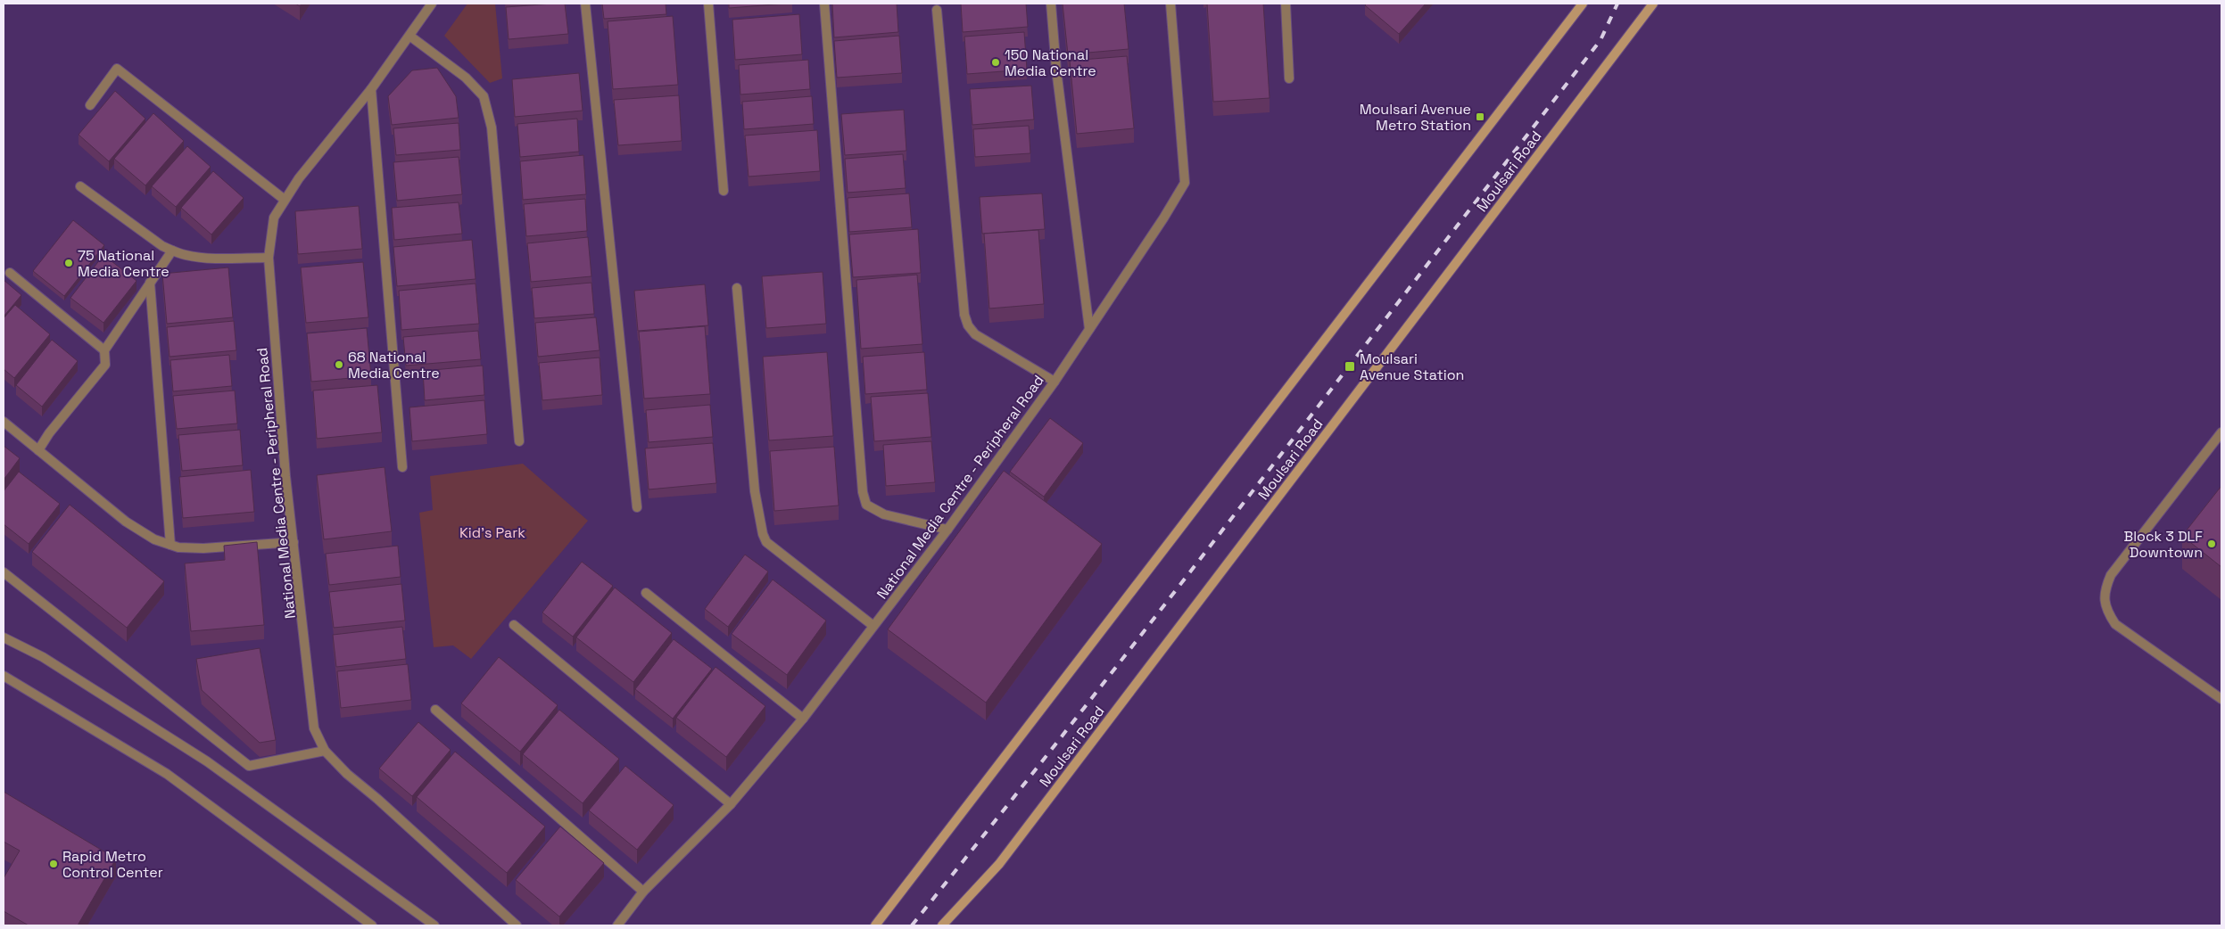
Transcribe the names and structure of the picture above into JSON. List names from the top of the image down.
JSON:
{
  "streets": {
    "street": ["Moulsari Road", "National Media Centre - Peripheral Road"]
  },
  "parks": ["Kid's Park"],
  "places": {
    "other": [
      "150 National Media Centre",
      "75 National Media Centre",
      "68 National Media Centre",
      "Block 3 DLF Downtown",
      "Rapid Metro Control Center"
    ],
    "transit": ["Moulsari Avenue Metro Station", "Moulsari Avenue Station"]
  }
}
